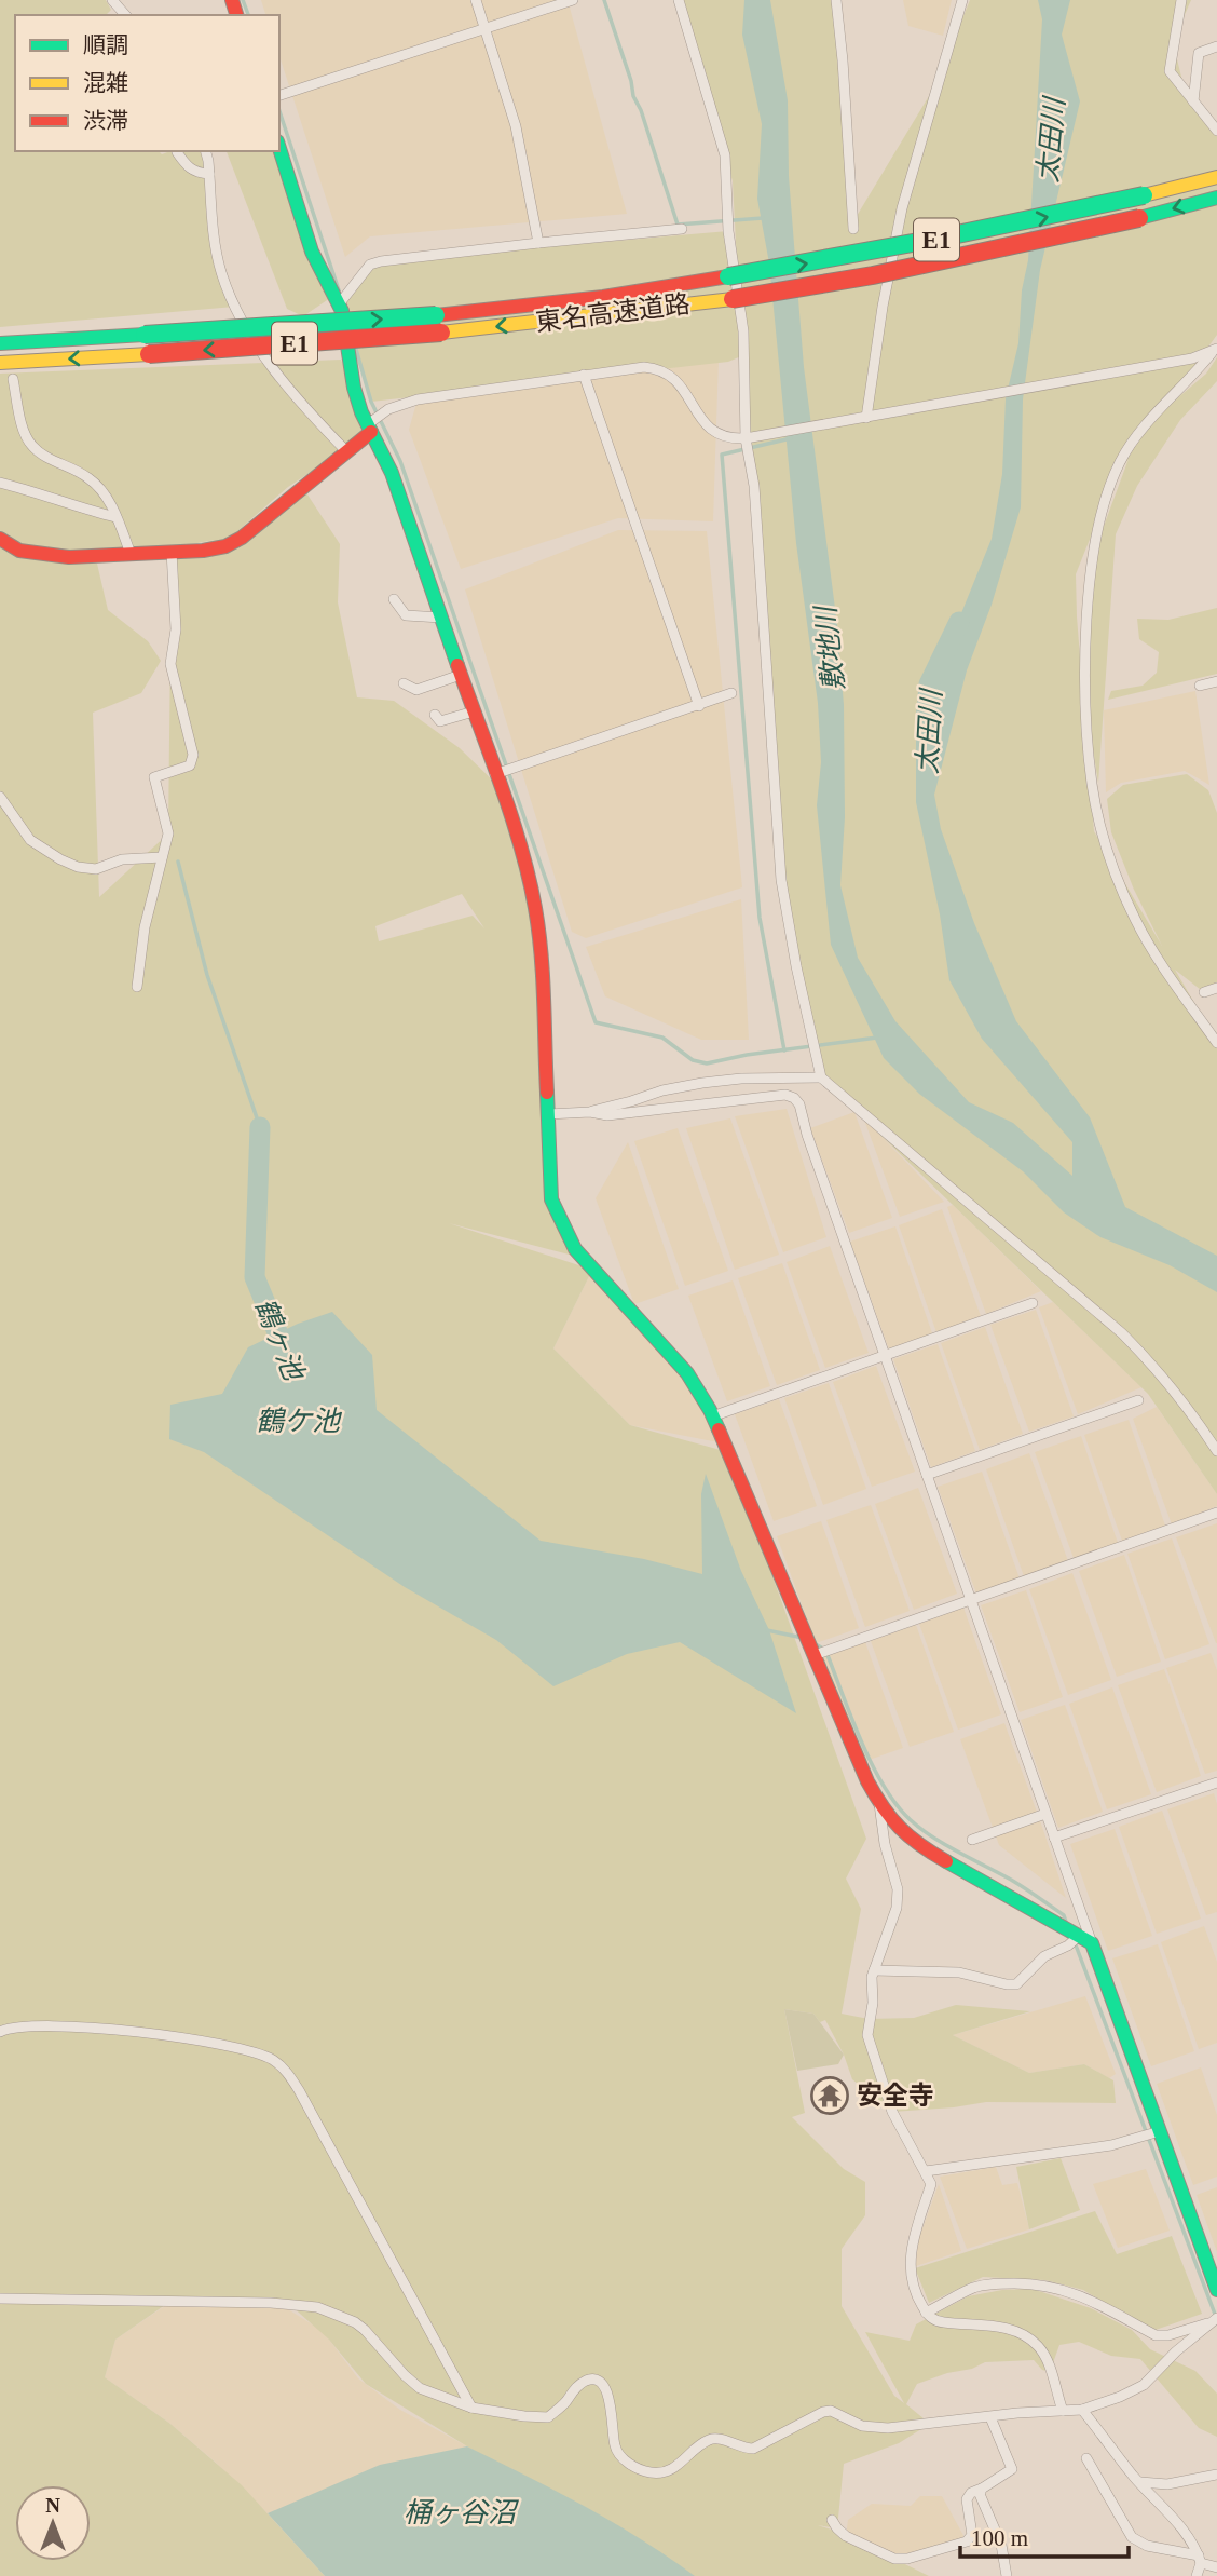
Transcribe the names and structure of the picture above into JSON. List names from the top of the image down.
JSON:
{
  "streets": {
    "main road": ["E1", "東名高速道路"]
  },
  "water": [
    "太田川",
    "敷地川",
    "鶴ヶ池",
    "鶴ケ池",
    "桶ヶ谷沼"
  ],
  "places": {
    "temple": ["安全寺"]
  },
  "legend": ["順調", "混雑", "渋滞"],
  "scale_bar": "100 m",
  "north": "top"
}
